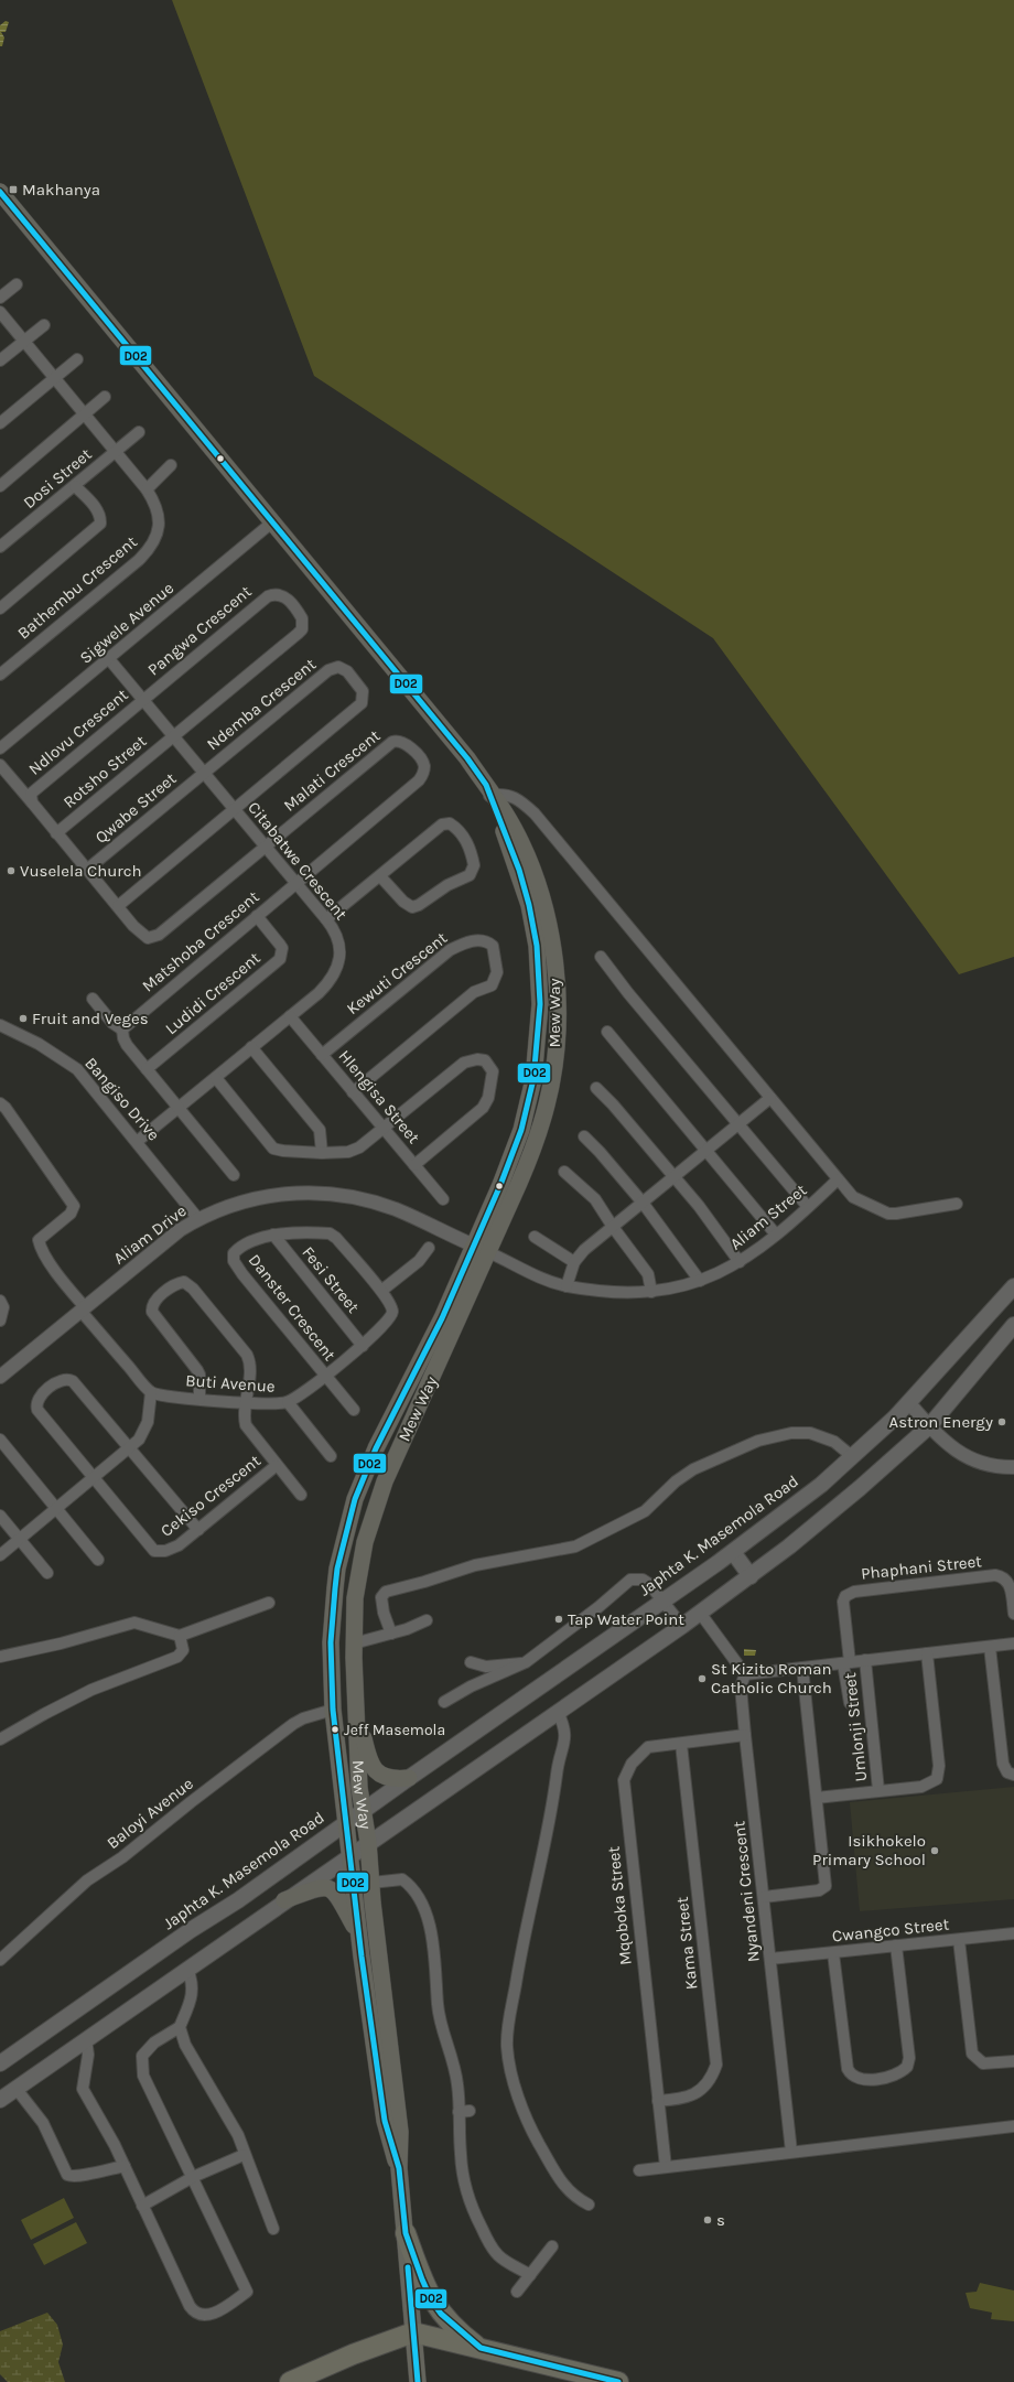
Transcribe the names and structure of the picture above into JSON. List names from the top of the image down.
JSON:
{
  "streets": {
    "main road": ["Mew Way", "Japhta K. Masemola Road"],
    "street": [
      "Dosi Street",
      "Bathembu Crescent",
      "Sigwele Avenue",
      "Pangwa Crescent",
      "Ndemba Crescent",
      "Ndlovu Crescent",
      "Malati Crescent",
      "Rotsho Street",
      "Qwabe Street",
      "Citabatwe Crescent",
      "Matshoba Crescent",
      "Kewuti Crescent",
      "Ludidi Crescent",
      "Hlengisa Street",
      "Bangiso Drive",
      "Aliam Street",
      "Aliam Drive",
      "Fesi Street",
      "Danster Crescent",
      "Buti Avenue",
      "Cekiso Crescent",
      "Phaphani Street",
      "Umlonji Street",
      "Baloyi Avenue",
      "Nyandeni Crescent",
      "Mqoboka Street",
      "Cwangco Street",
      "Kama Street"
    ]
  },
  "crossings": [
    ["Dosi Street", "Bathembu Crescent"],
    ["Sigwele Avenue", "Citabatwe Crescent"],
    ["Sigwele Avenue", "Mew Way"],
    ["Pangwa Crescent", "Ndlovu Crescent"],
    ["Pangwa Crescent", "Rotsho Street"],
    ["Pangwa Crescent", "Citabatwe Crescent"],
    ["Ndemba Crescent", "Ndlovu Crescent"],
    ["Ndemba Crescent", "Qwabe Street"],
    ["Ndemba Crescent", "Citabatwe Crescent"],
    ["Ndlovu Crescent", "Malati Crescent"],
    ["Ndlovu Crescent", "Rotsho Street"],
    ["Ndlovu Crescent", "Qwabe Street"],
    ["Ndlovu Crescent", "Citabatwe Crescent"],
    ["Malati Crescent", "Citabatwe Crescent"],
    ["Malati Crescent", "Matshoba Crescent"],
    ["Rotsho Street", "Citabatwe Crescent"],
    ["Qwabe Street", "Citabatwe Crescent"],
    ["Citabatwe Crescent", "Matshoba Crescent"],
    ["Citabatwe Crescent", "Hlengisa Street"],
    ["Citabatwe Crescent", "Bangiso Drive"],
    ["Matshoba Crescent", "Ludidi Crescent"],
    ["Kewuti Crescent", "Hlengisa Street"],
    ["Mew Way", "Aliam Street"],
    ["Mew Way", "Aliam Drive"],
    ["Mew Way", "Japhta K. Masemola Road"],
    ["Mew Way", "Baloyi Avenue"],
    ["Bangiso Drive", "Aliam Drive"],
    ["Aliam Street", "Aliam Drive"],
    ["Fesi Street", "Danster Crescent"],
    ["Fesi Street", "Buti Avenue"],
    ["Danster Crescent", "Buti Avenue"],
    ["Buti Avenue", "Cekiso Crescent"],
    ["Nyandeni Crescent", "Mqoboka Street"],
    ["Nyandeni Crescent", "Cwangco Street"],
    ["Mqoboka Street", "Kama Street"]
  ],
  "places": {
    "transit": ["Makhanya"],
    "other": [
      "Vuselela Church",
      "Fruit and Veges",
      "Astron Energy",
      "Tap Water Point",
      "St Kizito Roman Catholic Church",
      "Jeff Masemola",
      "Isikhokelo Primary School",
      "s"
    ]
  },
  "lines": ["transit line D02"]
}
